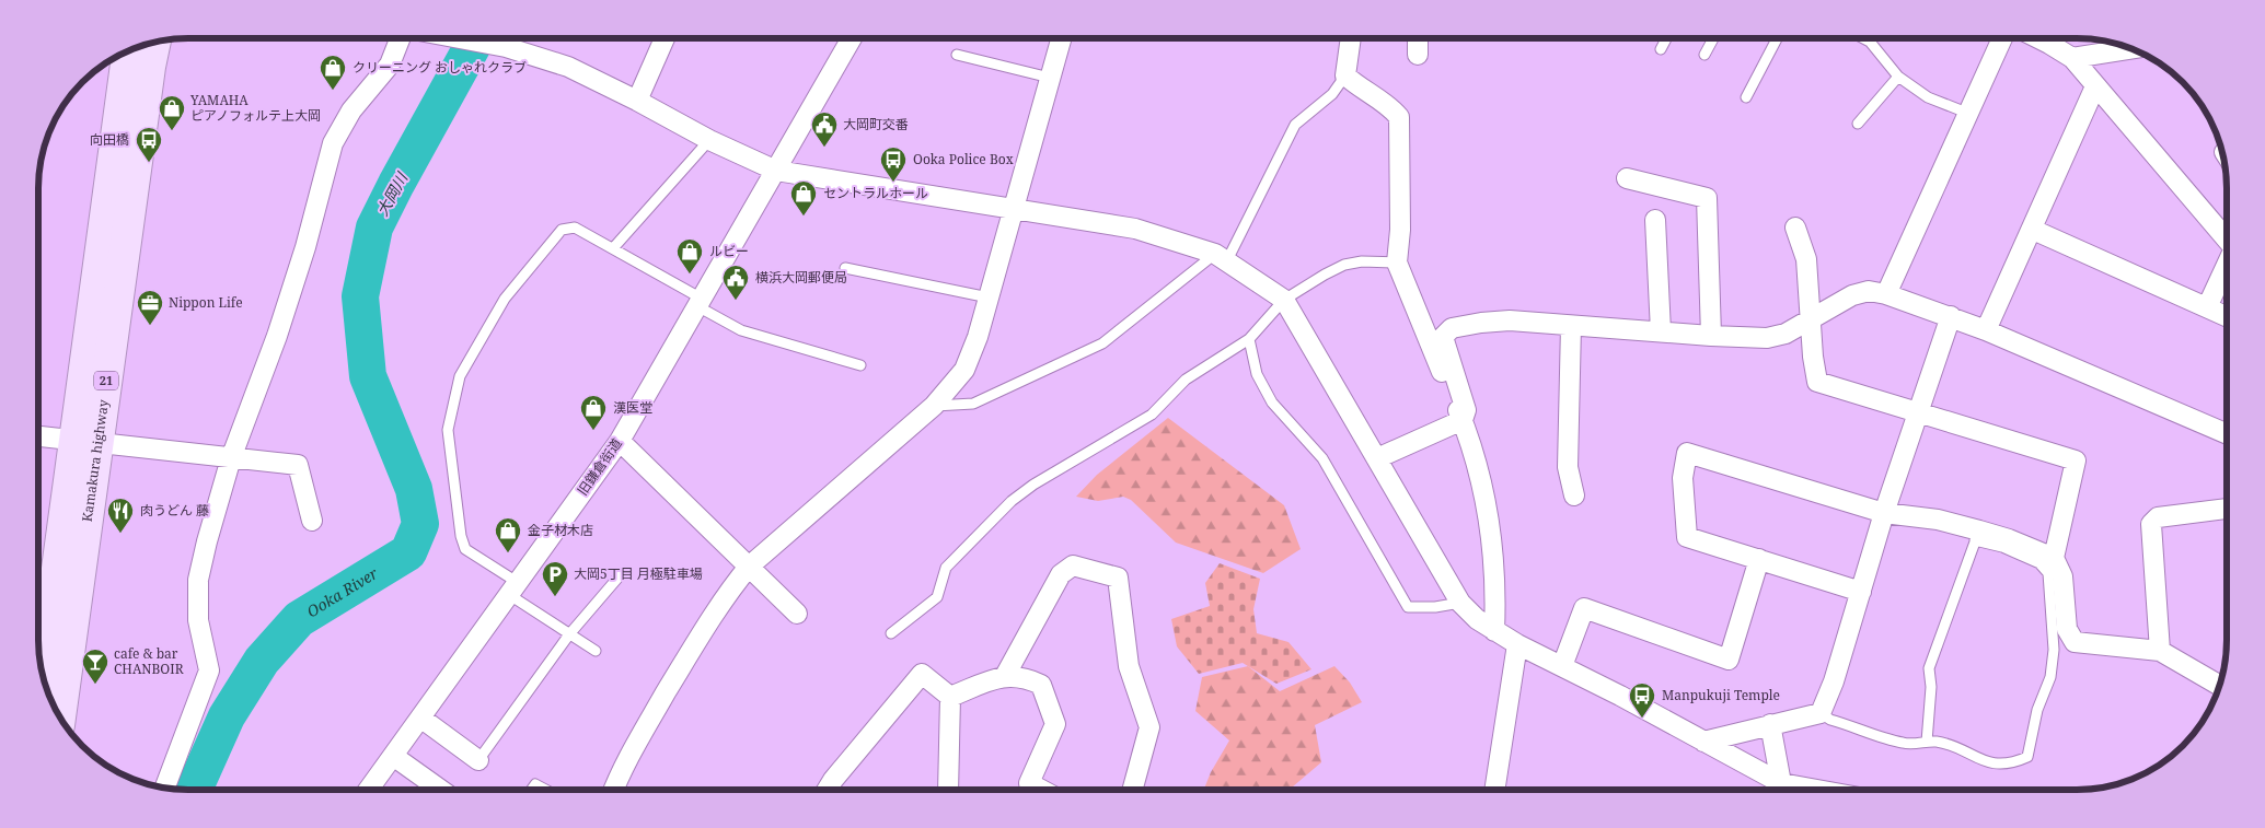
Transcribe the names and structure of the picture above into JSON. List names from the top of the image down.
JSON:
{
  "streets": {
    "main road": ["21", "Kamakura highway"],
    "street": ["旧鎌倉街道"]
  },
  "water": ["大岡川", "Ooka River"],
  "places": {
    "shop": [
      "クリーニング おしゃれクラブ",
      "YAMAHA ピアノフォルテ上大岡",
      "セントラルホール",
      "ルビー",
      "漢医堂",
      "金子材木店"
    ],
    "public building": ["大岡町交番", "横浜大岡郵便局"],
    "bus stop": ["向田橋", "Ooka Police Box", "Manpukuji Temple"],
    "office": ["Nippon Life"],
    "restaurant": ["肉うどん 藤"],
    "parking": ["大岡5丁目 月極駐車場"],
    "bar": ["cafe & bar CHANBOIR"]
  }
}
